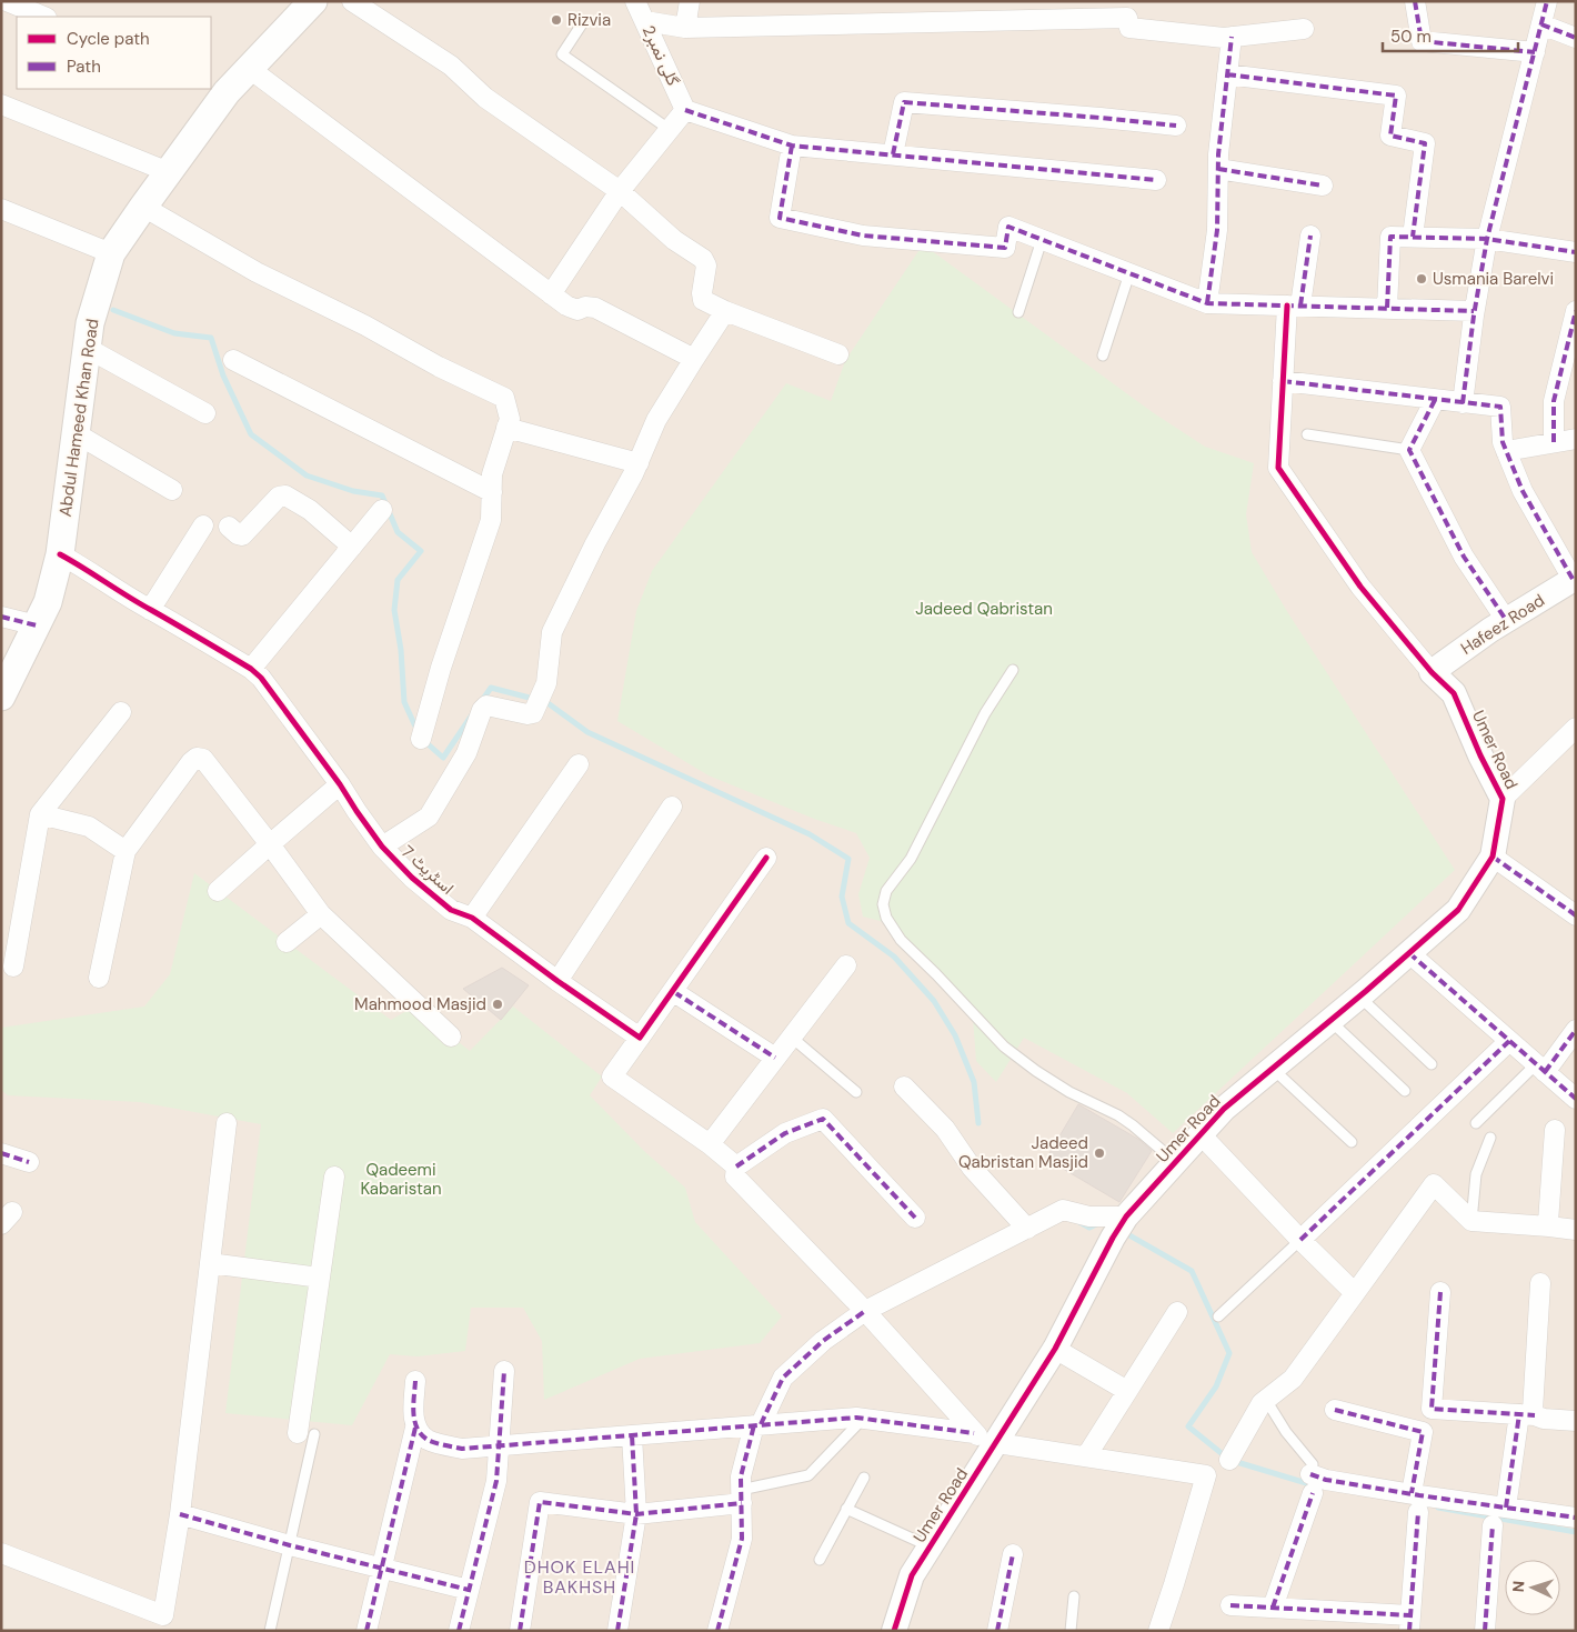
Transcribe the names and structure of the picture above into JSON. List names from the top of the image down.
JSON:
{
  "streets": {
    "main road": ["Abdul Hameed Khan Road"],
    "street": [
      "گلی نمبر2",
      "Hafeez Road",
      "Umer Road",
      "اسٹریٹ 7"
    ]
  },
  "crossings": [
    ["Abdul Hameed Khan Road", "اسٹریٹ 7"],
    ["Hafeez Road", "Umer Road"]
  ],
  "districts": ["DHOK ELAHI BAKHSH"],
  "parks": ["Jadeed Qabristan", "Qadeemi Kabaristan"],
  "places": [
    "Rizvia",
    "Usmania Barelvi",
    "Mahmood Masjid",
    "Jadeed Qabristan Masjid"
  ],
  "legend": ["Cycle path", "Path"],
  "scale_bar": "50 m",
  "north": "left"
}
